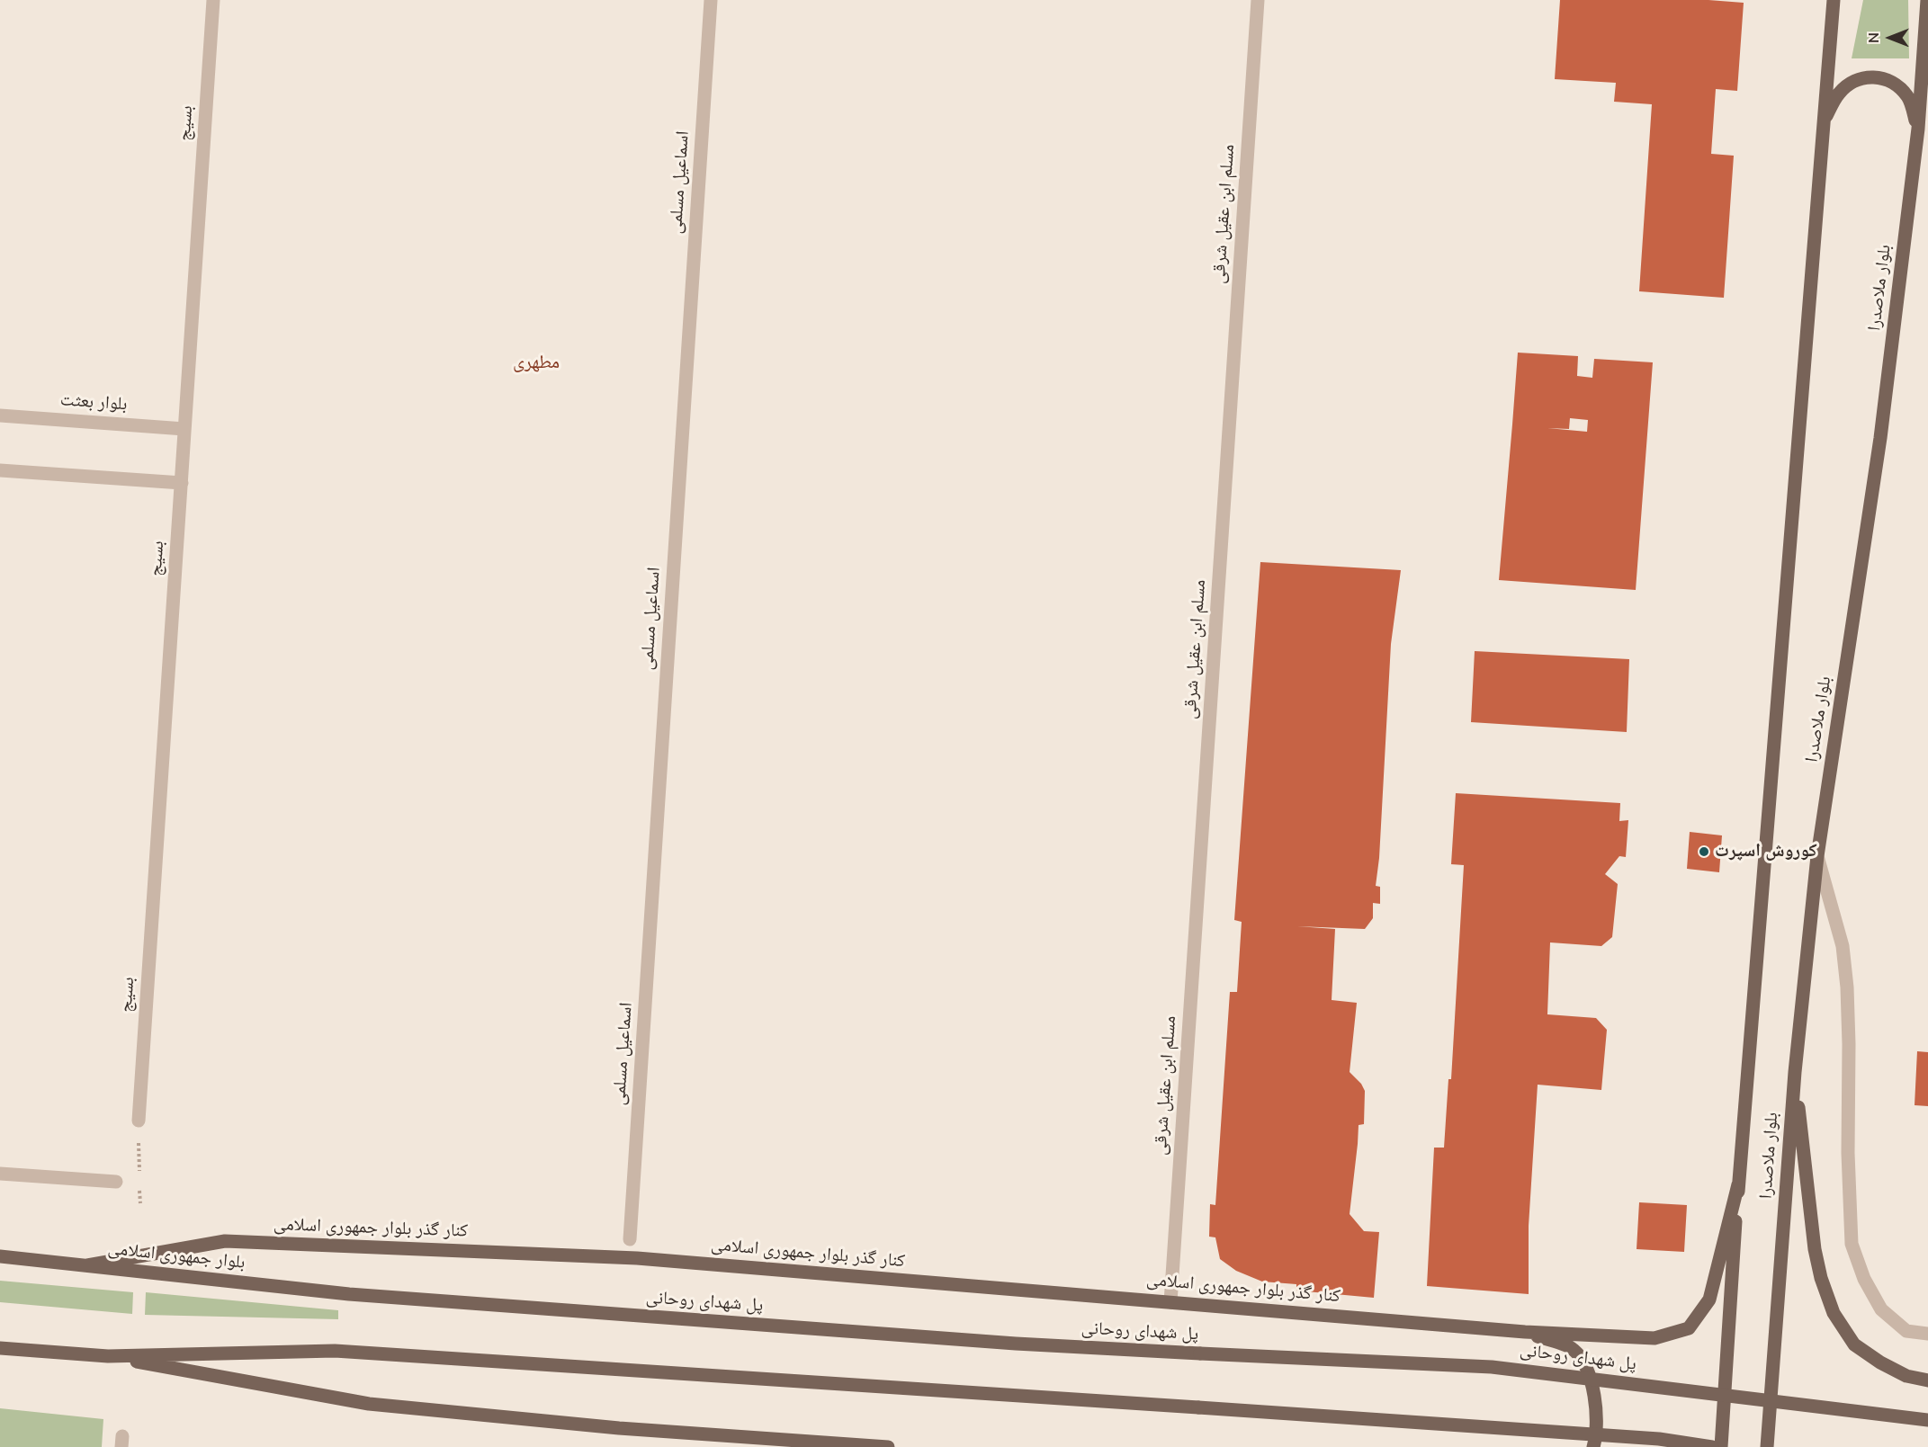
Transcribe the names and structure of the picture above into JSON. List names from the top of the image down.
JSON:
{
  "streets": {
    "main road": [
      "بلوار ملاصدرا",
      "کنار گذر بلوار جمهوری اسلامی",
      "بلوار جمهوری اسلامی",
      "پل شهدای روحانی"
    ],
    "street": [
      "بسیج",
      "اسماعیل مسلمی",
      "مسلم ابن عقیل شرقی",
      "بلوار بعثت"
    ]
  },
  "crossings": [
    ["بسیج", "بلوار بعثت"],
    ["مسلم ابن عقیل شرقی", "کنار گذر بلوار جمهوری اسلامی"],
    ["کنار گذر بلوار جمهوری اسلامی", "بلوار جمهوری اسلامی"],
    ["بلوار جمهوری اسلامی", "پل شهدای روحانی"]
  ],
  "districts": ["مطهری"],
  "places": ["کوروش اسپرت"],
  "north": "left"
}
